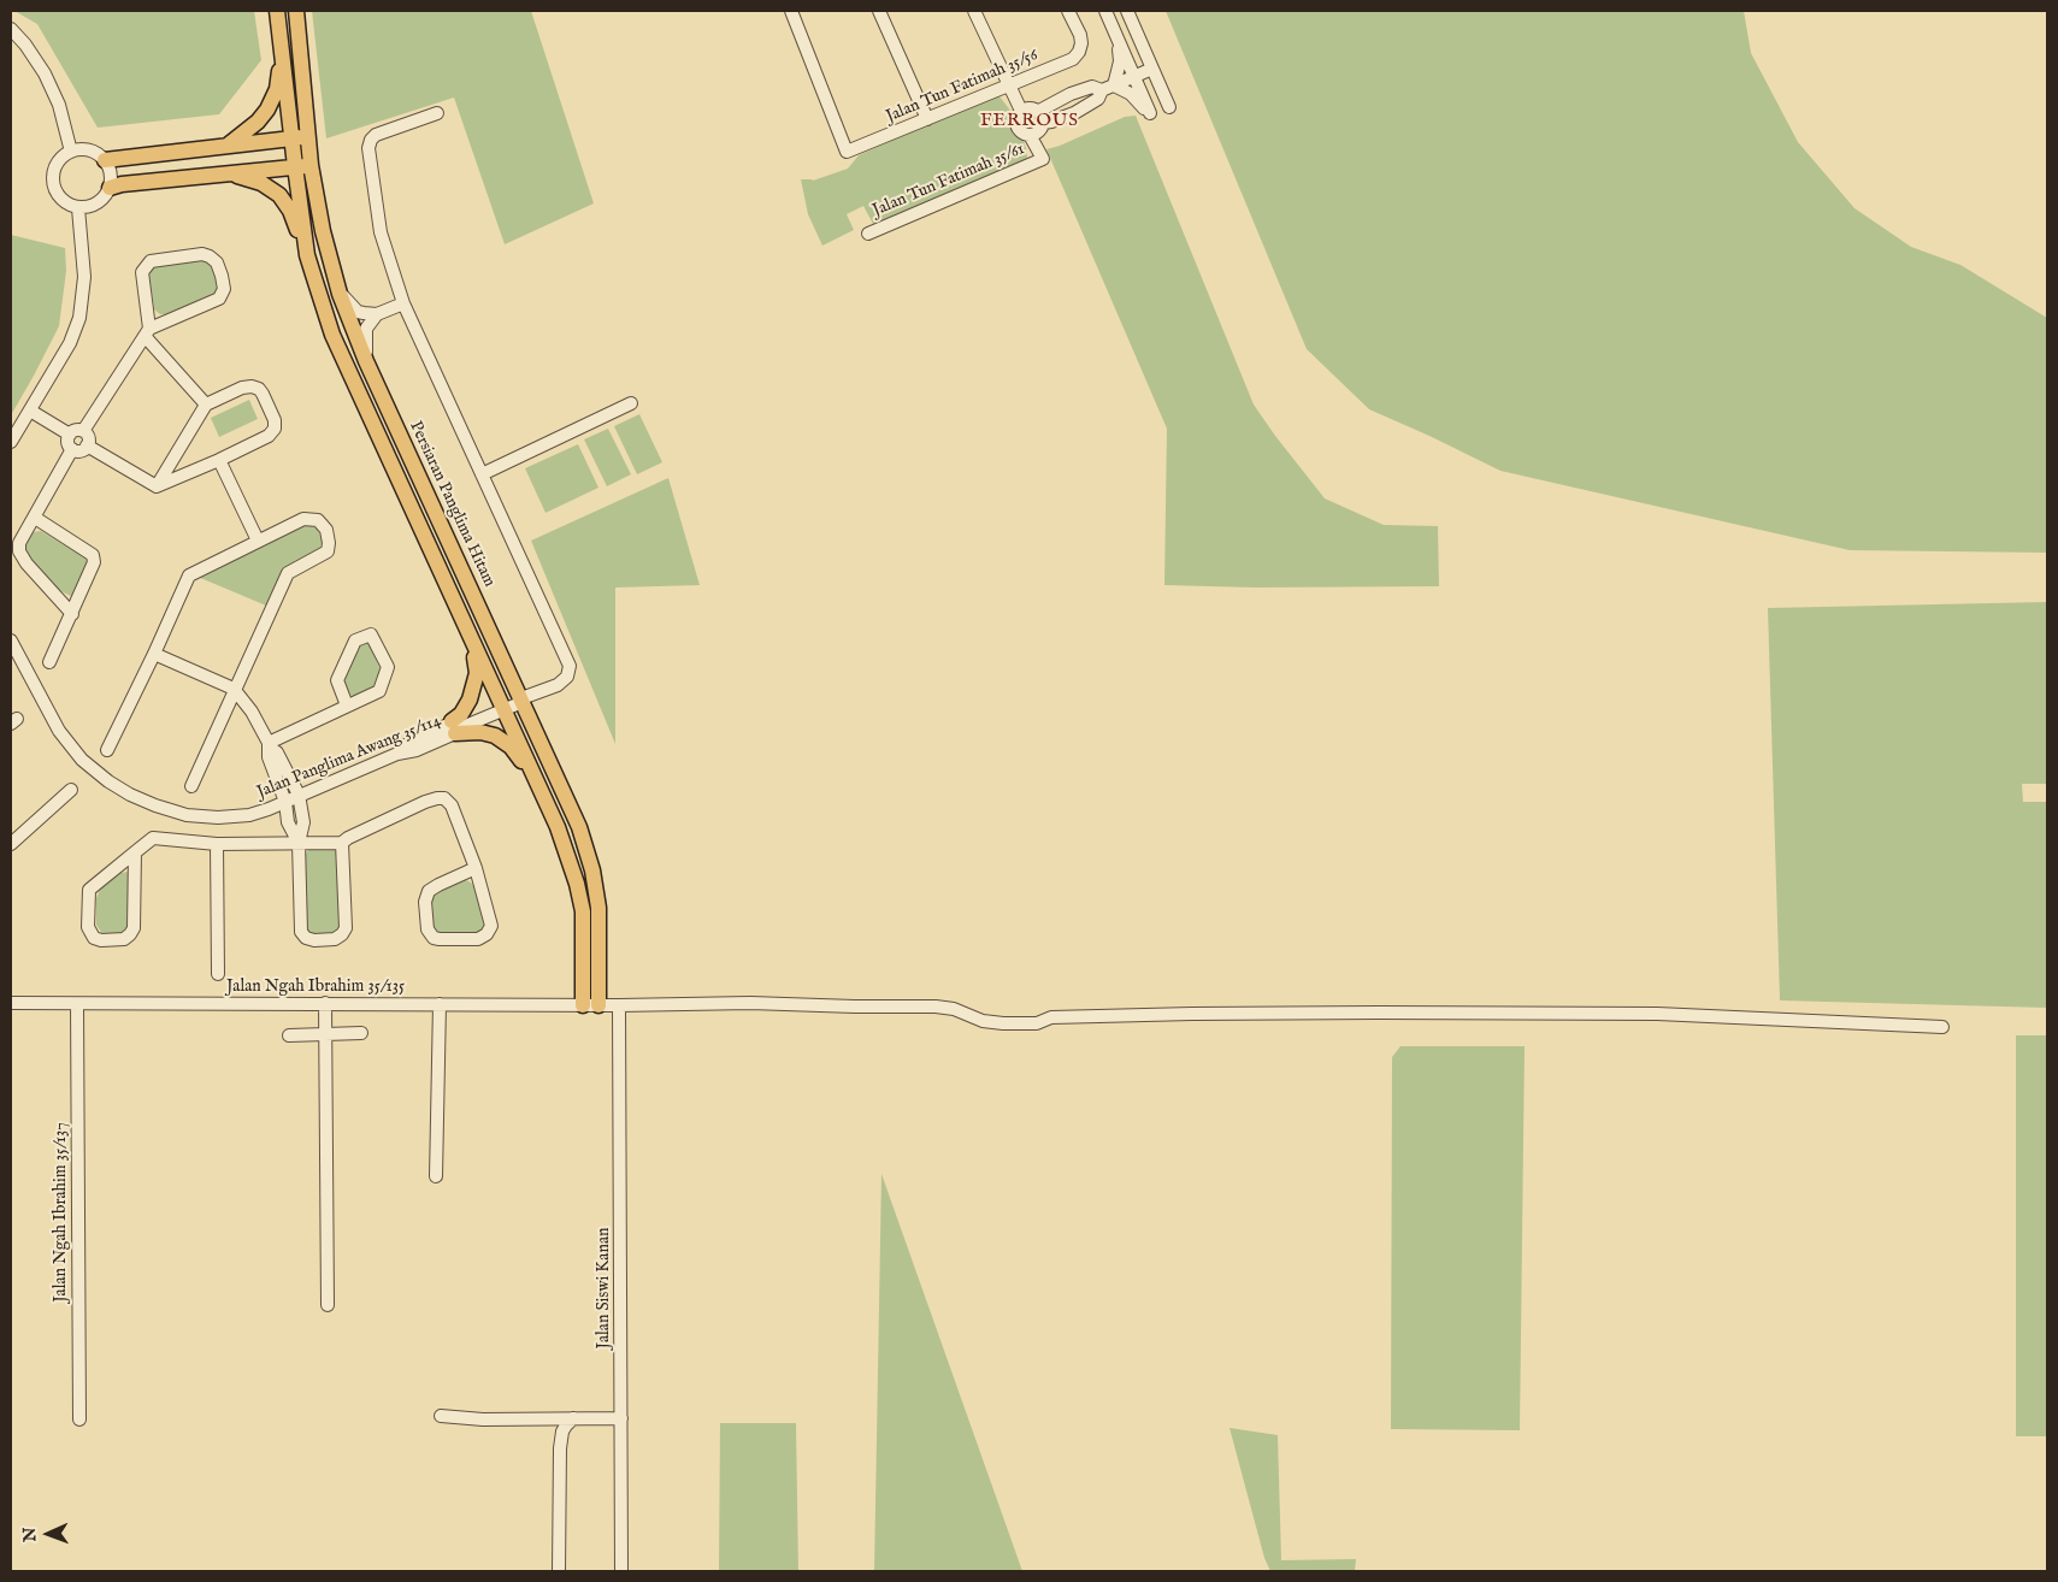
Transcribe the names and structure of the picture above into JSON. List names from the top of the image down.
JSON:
{
  "streets": {
    "main road": ["Persiaran Panglima Hitam"],
    "street": [
      "Jalan Tun Fatimah 35/56",
      "Jalan Tun Fatimah 35/61",
      "Jalan Panglima Awang 35/114",
      "Jalan Ngah Ibrahim 35/135",
      "Jalan Ngah Ibrahim 35/137",
      "Jalan Siswi Kanan"
    ]
  },
  "crossings": [
    ["Persiaran Panglima Hitam", "Jalan Panglima Awang 35/114"],
    ["Persiaran Panglima Hitam", "Jalan Ngah Ibrahim 35/135"],
    ["Jalan Ngah Ibrahim 35/135", "Jalan Ngah Ibrahim 35/137"],
    ["Jalan Ngah Ibrahim 35/135", "Jalan Siswi Kanan"]
  ],
  "districts": ["FERROUS"],
  "north": "left"
}
